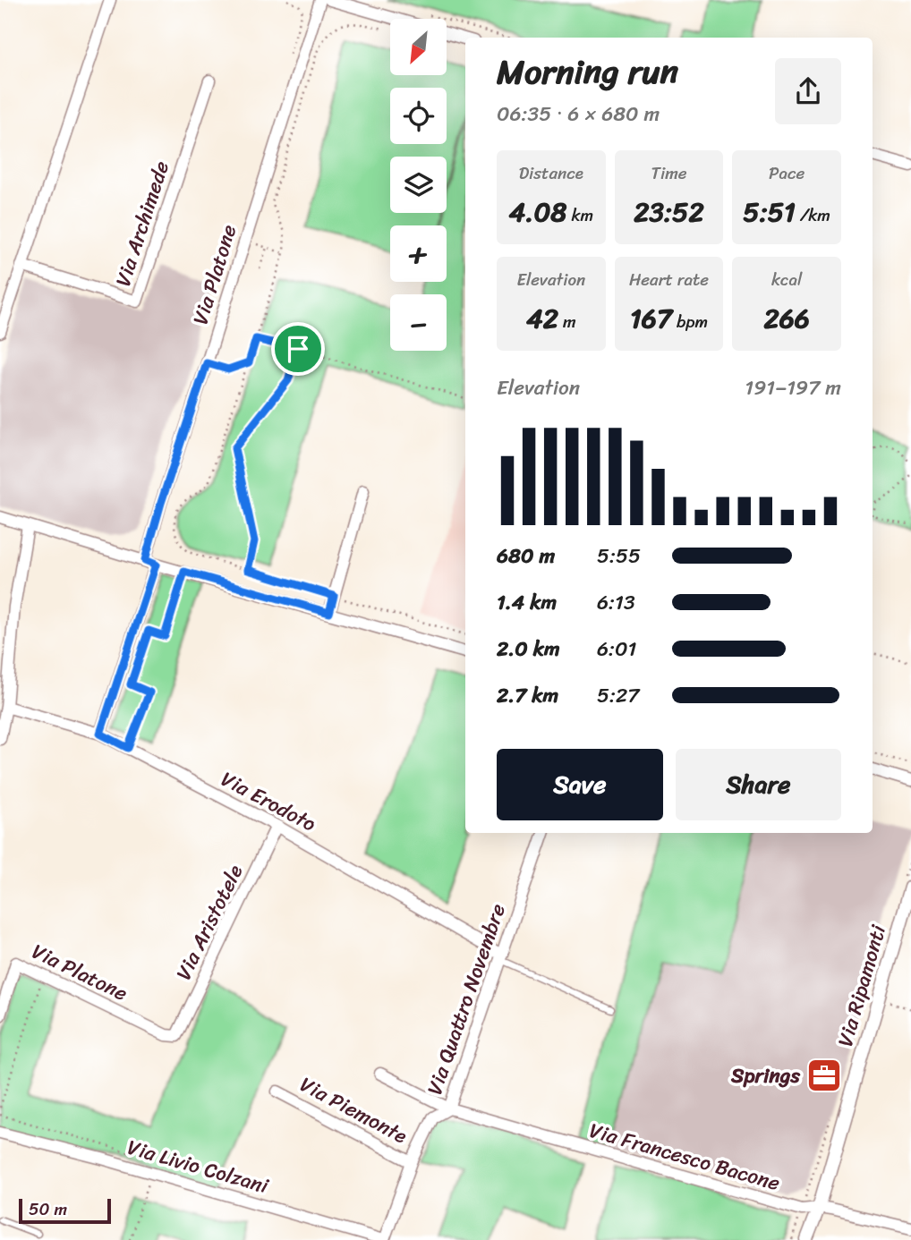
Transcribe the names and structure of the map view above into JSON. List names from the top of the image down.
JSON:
{
  "streets": {
    "street": [
      "Via Archimede",
      "Via Platone",
      "Via Erodoto",
      "Via Aristotele",
      "Via Ripamonti",
      "Via Quattro Novembre",
      "Via Piemonte",
      "Via Francesco Bacone",
      "Via Livio Colzani"
    ]
  },
  "crossings": [
    ["Via Platone", "Via Erodoto"],
    ["Via Platone", "Via Aristotele"],
    ["Via Erodoto", "Via Aristotele"],
    ["Via Erodoto", "Via Quattro Novembre"],
    ["Via Ripamonti", "Via Francesco Bacone"],
    ["Via Quattro Novembre", "Via Piemonte"],
    ["Via Quattro Novembre", "Via Francesco Bacone"],
    ["Via Quattro Novembre", "Via Livio Colzani"]
  ],
  "places": {
    "office": ["Springs"]
  },
  "scale_bar": "50 m",
  "north": "bottom left",
  "page": {
    "map_buttons": ["+", "−"],
    "heading": ["Morning run", "06:35 · 6 × 680 m"],
    "stats": [
      ["Distance", "4.08 km"],
      ["Time", "23:52"],
      ["Pace", "5:51 /km"],
      ["Elevation", "42 m"],
      ["Heart rate", "167 bpm"],
      ["kcal", "266"]
    ],
    "chart": ["Elevation", "191–197 m"],
    "list": [
      {
        "name": "680 m",
        "note": "5:55"
      },
      {
        "name": "1.4 km",
        "note": "6:13"
      },
      {
        "name": "2.0 km",
        "note": "6:01"
      },
      {
        "name": "2.7 km",
        "note": "5:27"
      }
    ],
    "buttons": ["Save", "Share"],
    "scale": "50 m"
  }
}
